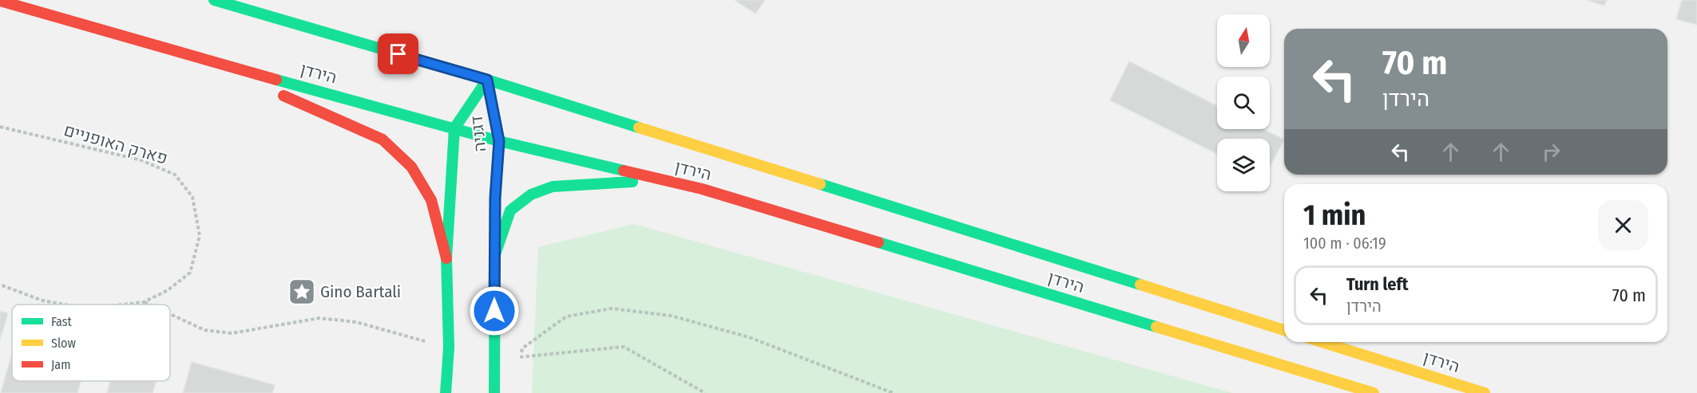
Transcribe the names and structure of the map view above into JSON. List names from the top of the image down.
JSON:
{
  "streets": {
    "main road": ["הירדן", "דגניה"],
    "path": ["פארק האופניים"]
  },
  "crossings": [
    ["הירדן", "דגניה"]
  ],
  "places": {
    "place": ["Gino Bartali"]
  },
  "legend": ["Fast", "Slow", "Jam"],
  "north": "top",
  "page": {
    "turn": ["70 m", "הירדן"],
    "heading": ["1 min", "100 m · 06:19"],
    "list": [
      {
        "name": "Turn left",
        "note": "הירדן",
        "value": "70 m"
      }
    ]
  }
}
